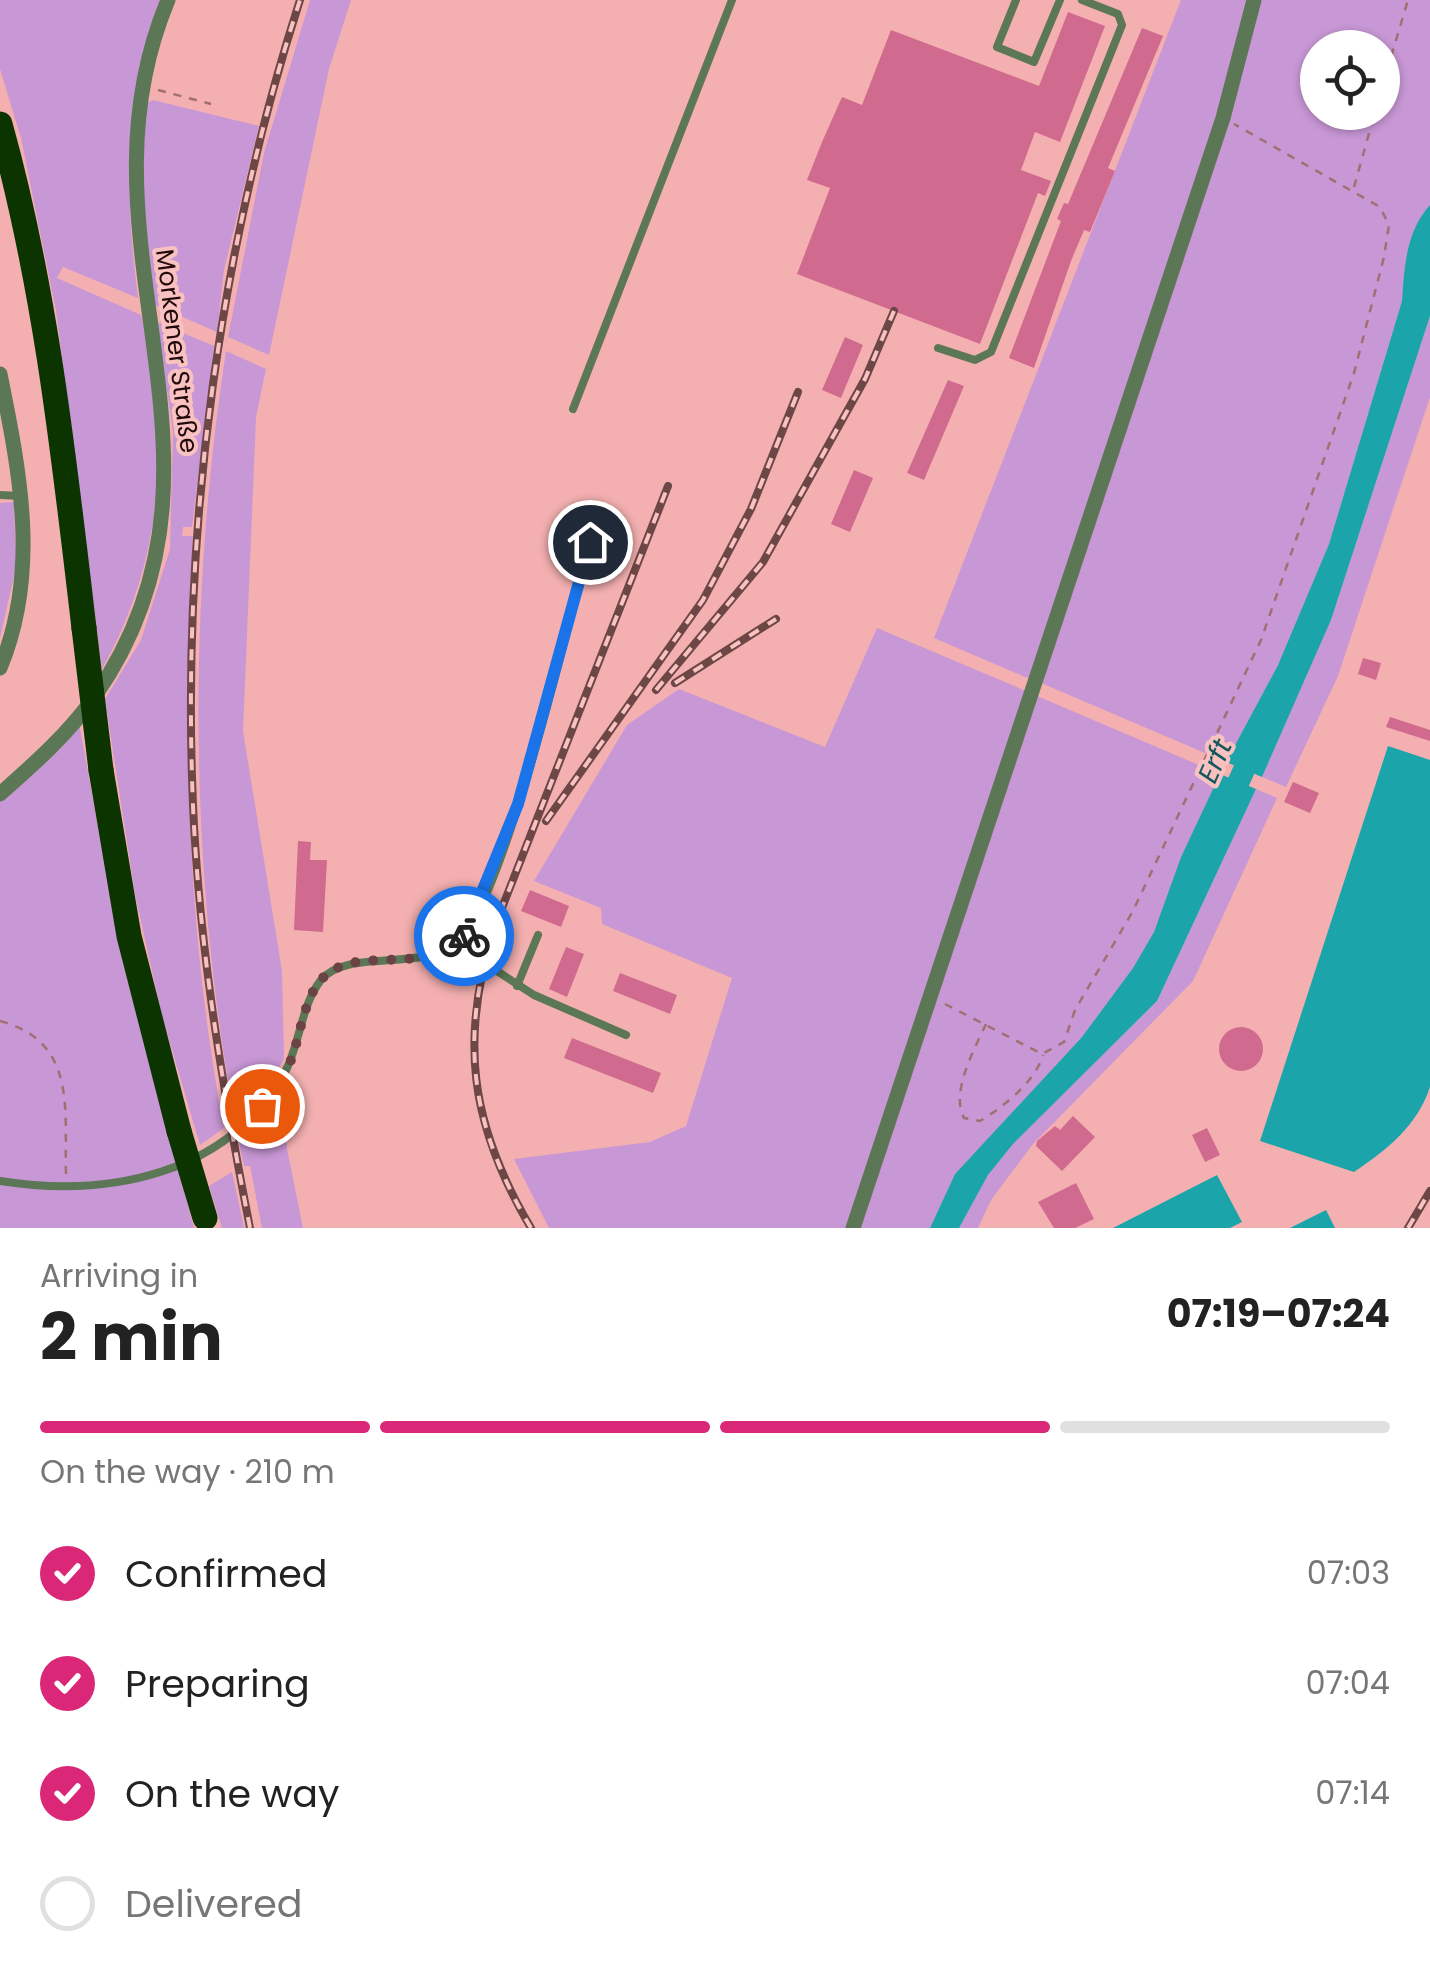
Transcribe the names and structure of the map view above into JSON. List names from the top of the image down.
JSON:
{
  "streets": {
    "street": ["Morkener Straße"]
  },
  "water": ["Erft"],
  "page": {
    "heading": ["2 min", "Arriving in", "07:19–07:24"],
    "bar": "On the way · 210 m",
    "list": [
      ["Confirmed", "07:03"],
      ["Preparing", "07:04"],
      ["On the way", "07:14"],
      "Delivered"
    ]
  }
}
